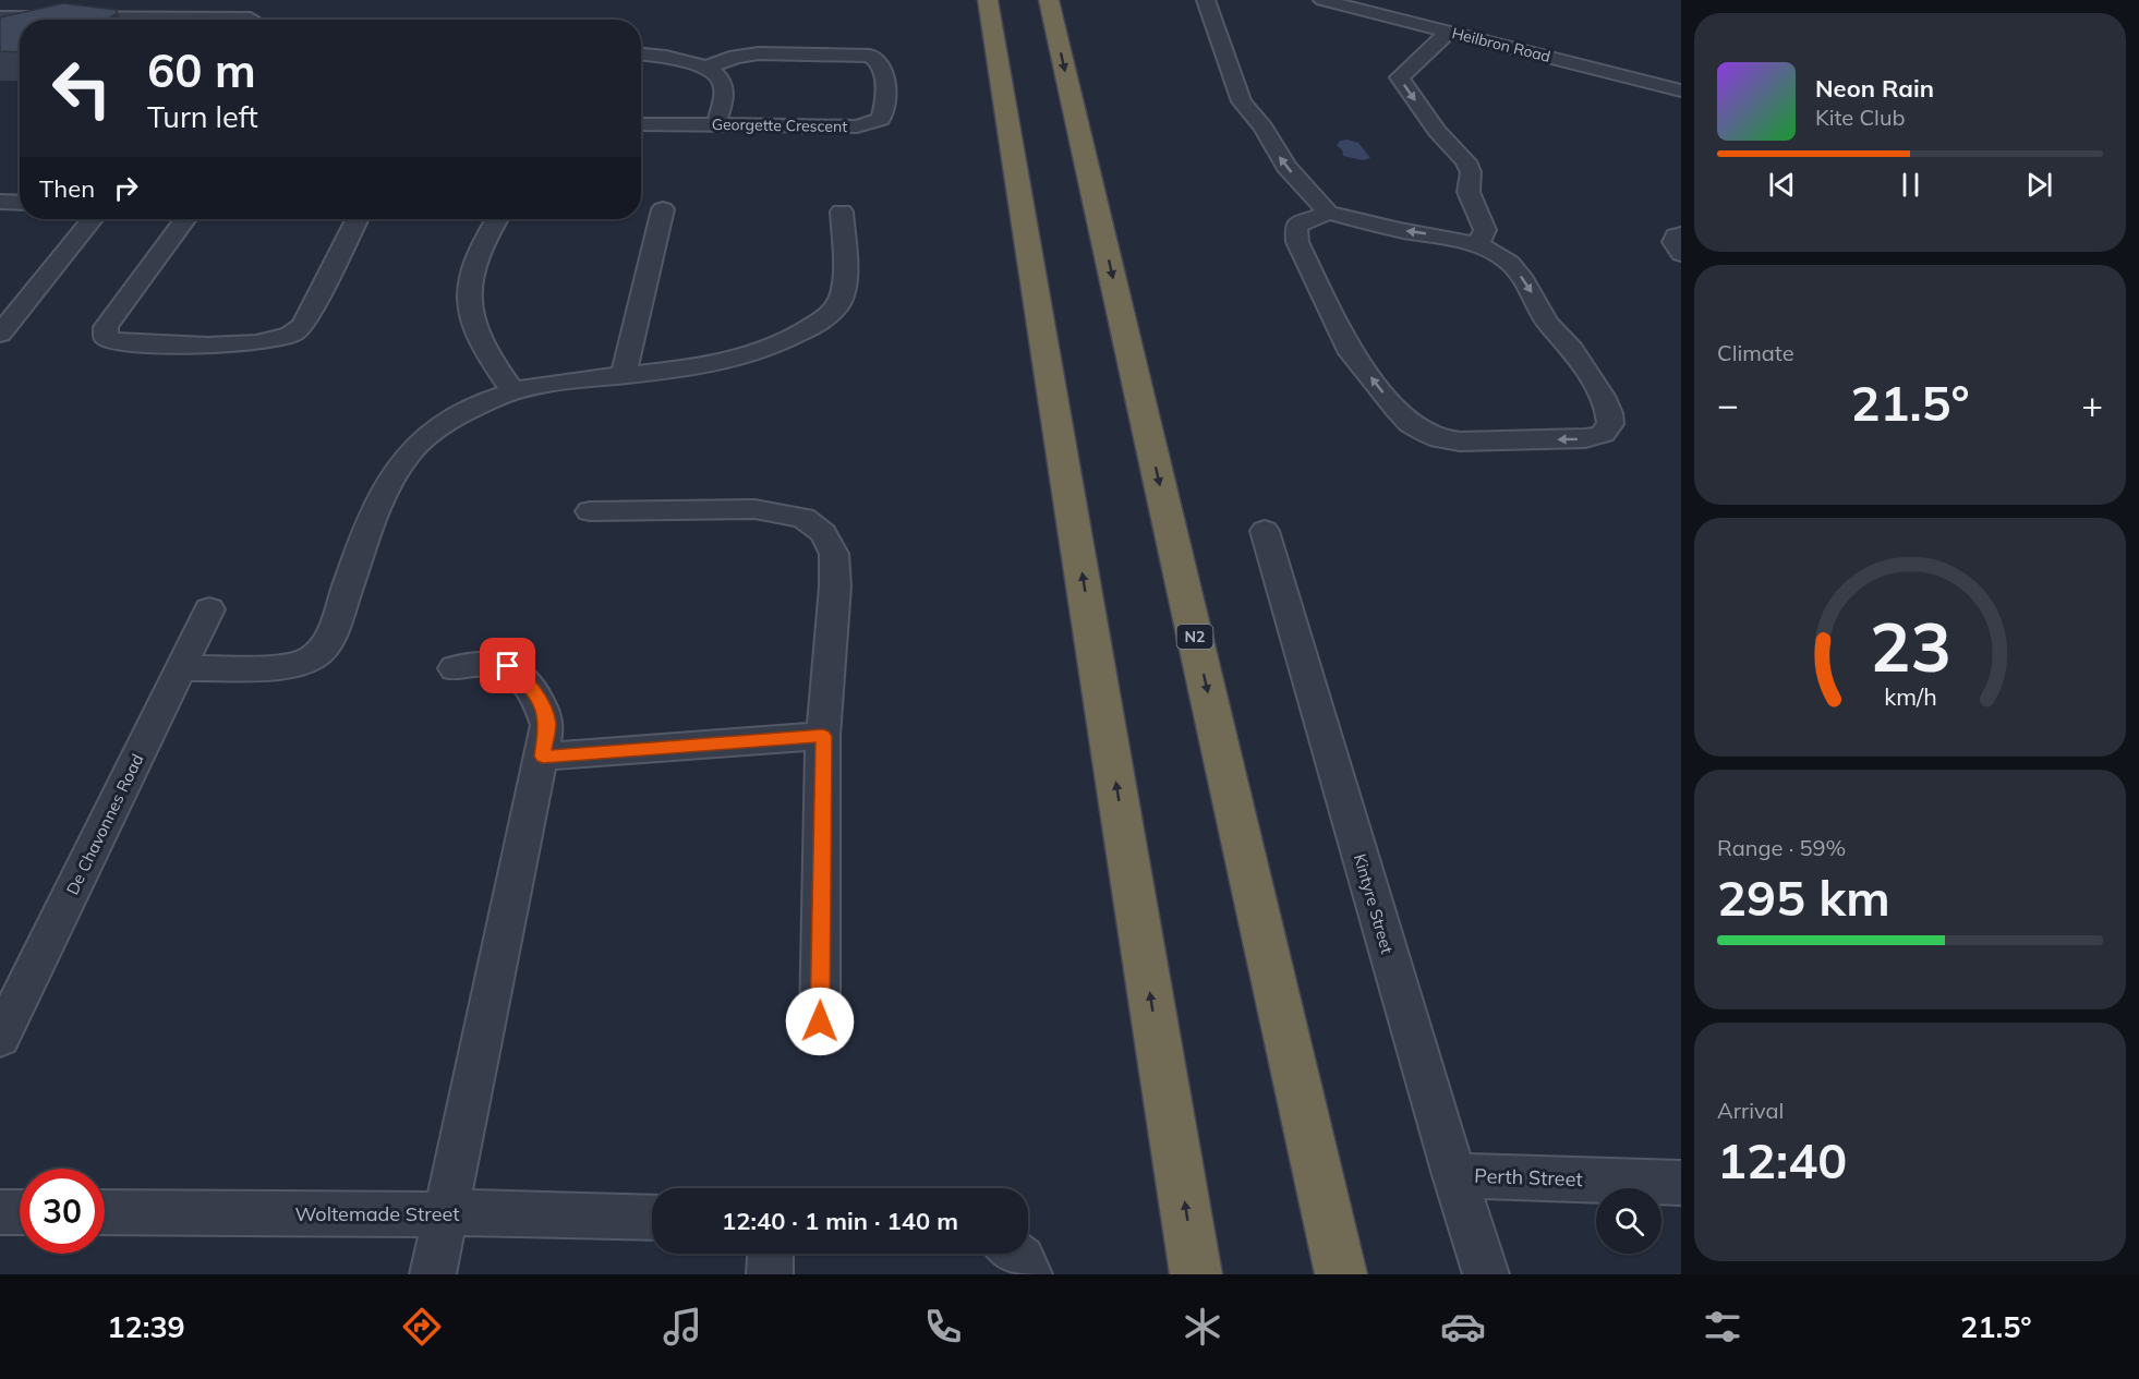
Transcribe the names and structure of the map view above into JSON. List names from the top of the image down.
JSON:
{
  "streets": {
    "highway": ["N2"],
    "street": [
      "Heilbron Road",
      "Georgette Crescent",
      "De Chavonnes Road",
      "Kintyre Street",
      "Perth Street",
      "Woltemade Street"
    ]
  },
  "crossings": [
    ["Kintyre Street", "Perth Street"]
  ],
  "page": {
    "turn": ["60 m", "Turn left"],
    "song": ["Neon Rain", "Kite Club"],
    "then": "Then",
    "tile": [
      "Climate",
      ["Range · 59%", "295 km"],
      ["Arrival", "12:40"]
    ],
    "heat": ["−", "21.5°", "+"],
    "limit": "30",
    "trip": "12:40 · 1 min · 140 m",
    "tabs": ["12:39", "21.5°"],
    "gauge": ["23", "km/h"]
  }
}
